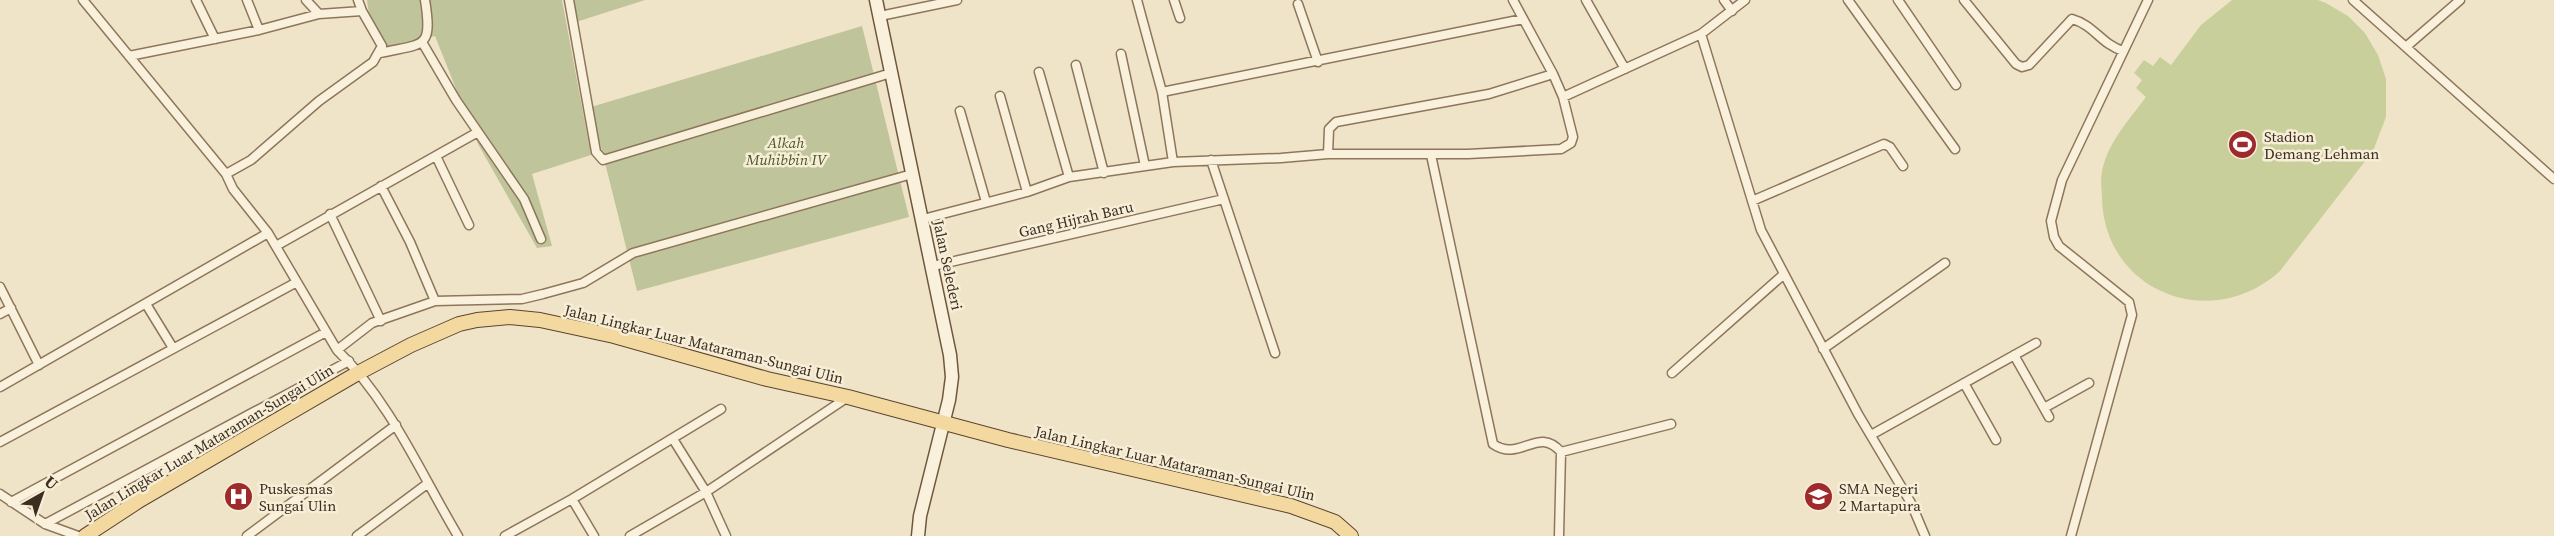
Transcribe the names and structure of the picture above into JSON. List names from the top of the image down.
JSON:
{
  "streets": {
    "main road": ["Jalan Lingkar Luar Mataraman-Sungai Ulin"],
    "street": ["Gang Hijrah Baru", "Jalan Selederi"]
  },
  "crossings": [
    ["Gang Hijrah Baru", "Jalan Selederi"],
    ["Jalan Selederi", "Jalan Lingkar Luar Mataraman-Sungai Ulin"]
  ],
  "parks": ["Alkah Muhibbin IV"],
  "places": {
    "sports": ["Stadion Demang Lehman"],
    "hospital": ["Puskesmas Sungai Ulin"],
    "school or university": ["SMA Negeri 2 Martapura"]
  },
  "north": "top right"
}
